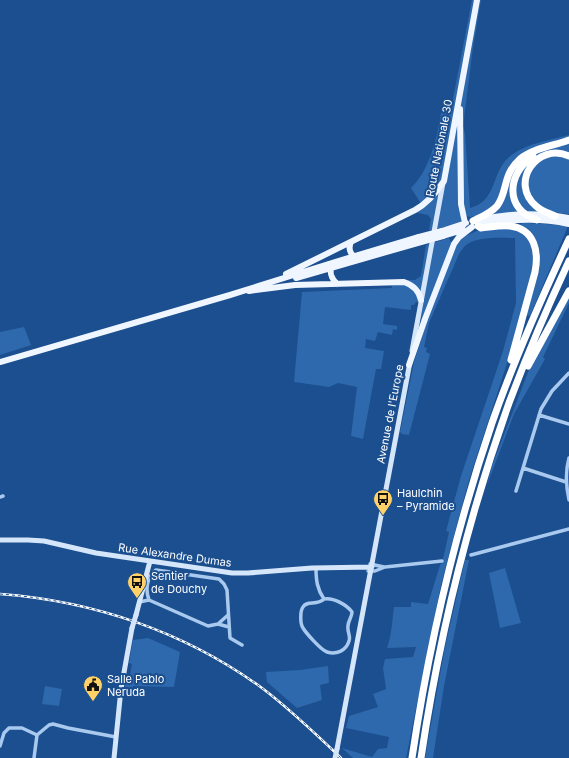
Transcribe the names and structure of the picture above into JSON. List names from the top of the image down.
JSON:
{
  "streets": {
    "main road": ["Route Nationale 30", "Avenue de l'Europe", "Rue Alexandre Dumas"]
  },
  "crossings": [
    ["Route Nationale 30", "Avenue de l'Europe"],
    ["Avenue de l'Europe", "Rue Alexandre Dumas"]
  ],
  "places": {
    "bus stop": ["Haulchin – Pyramide", "Sentier de Douchy"],
    "public building": ["Salle Pablo Neruda"]
  }
}
